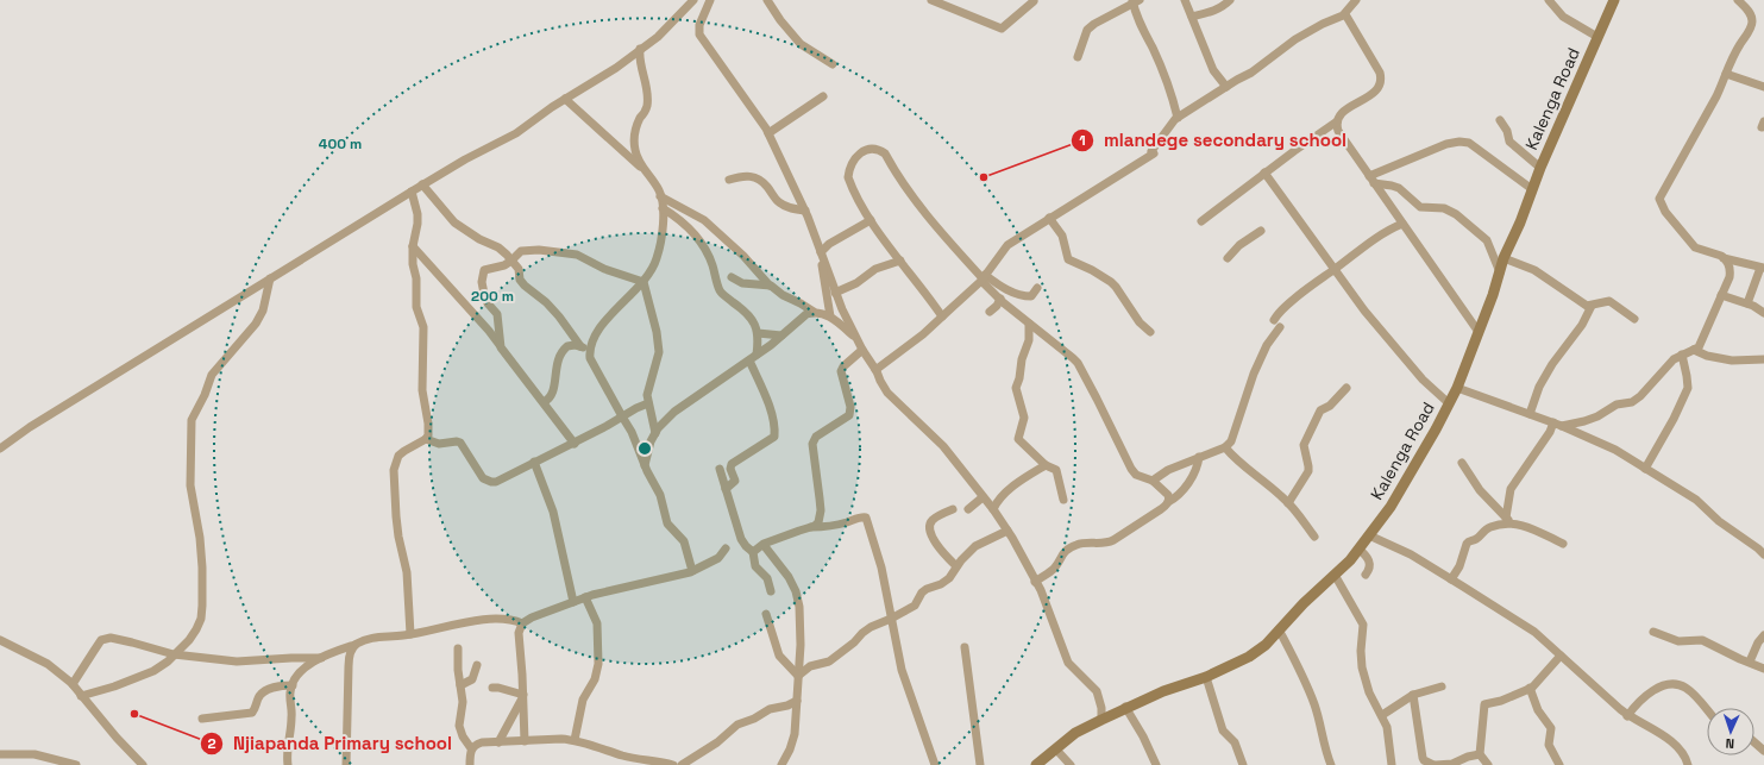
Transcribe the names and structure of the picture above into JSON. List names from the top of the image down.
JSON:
{
  "streets": {
    "main road": ["Kalenga Road"]
  },
  "places": ["mlandege secondary school", "Njiapanda Primary school"],
  "north": "bottom",
  "rings": ["400 m", "200 m"]
}
